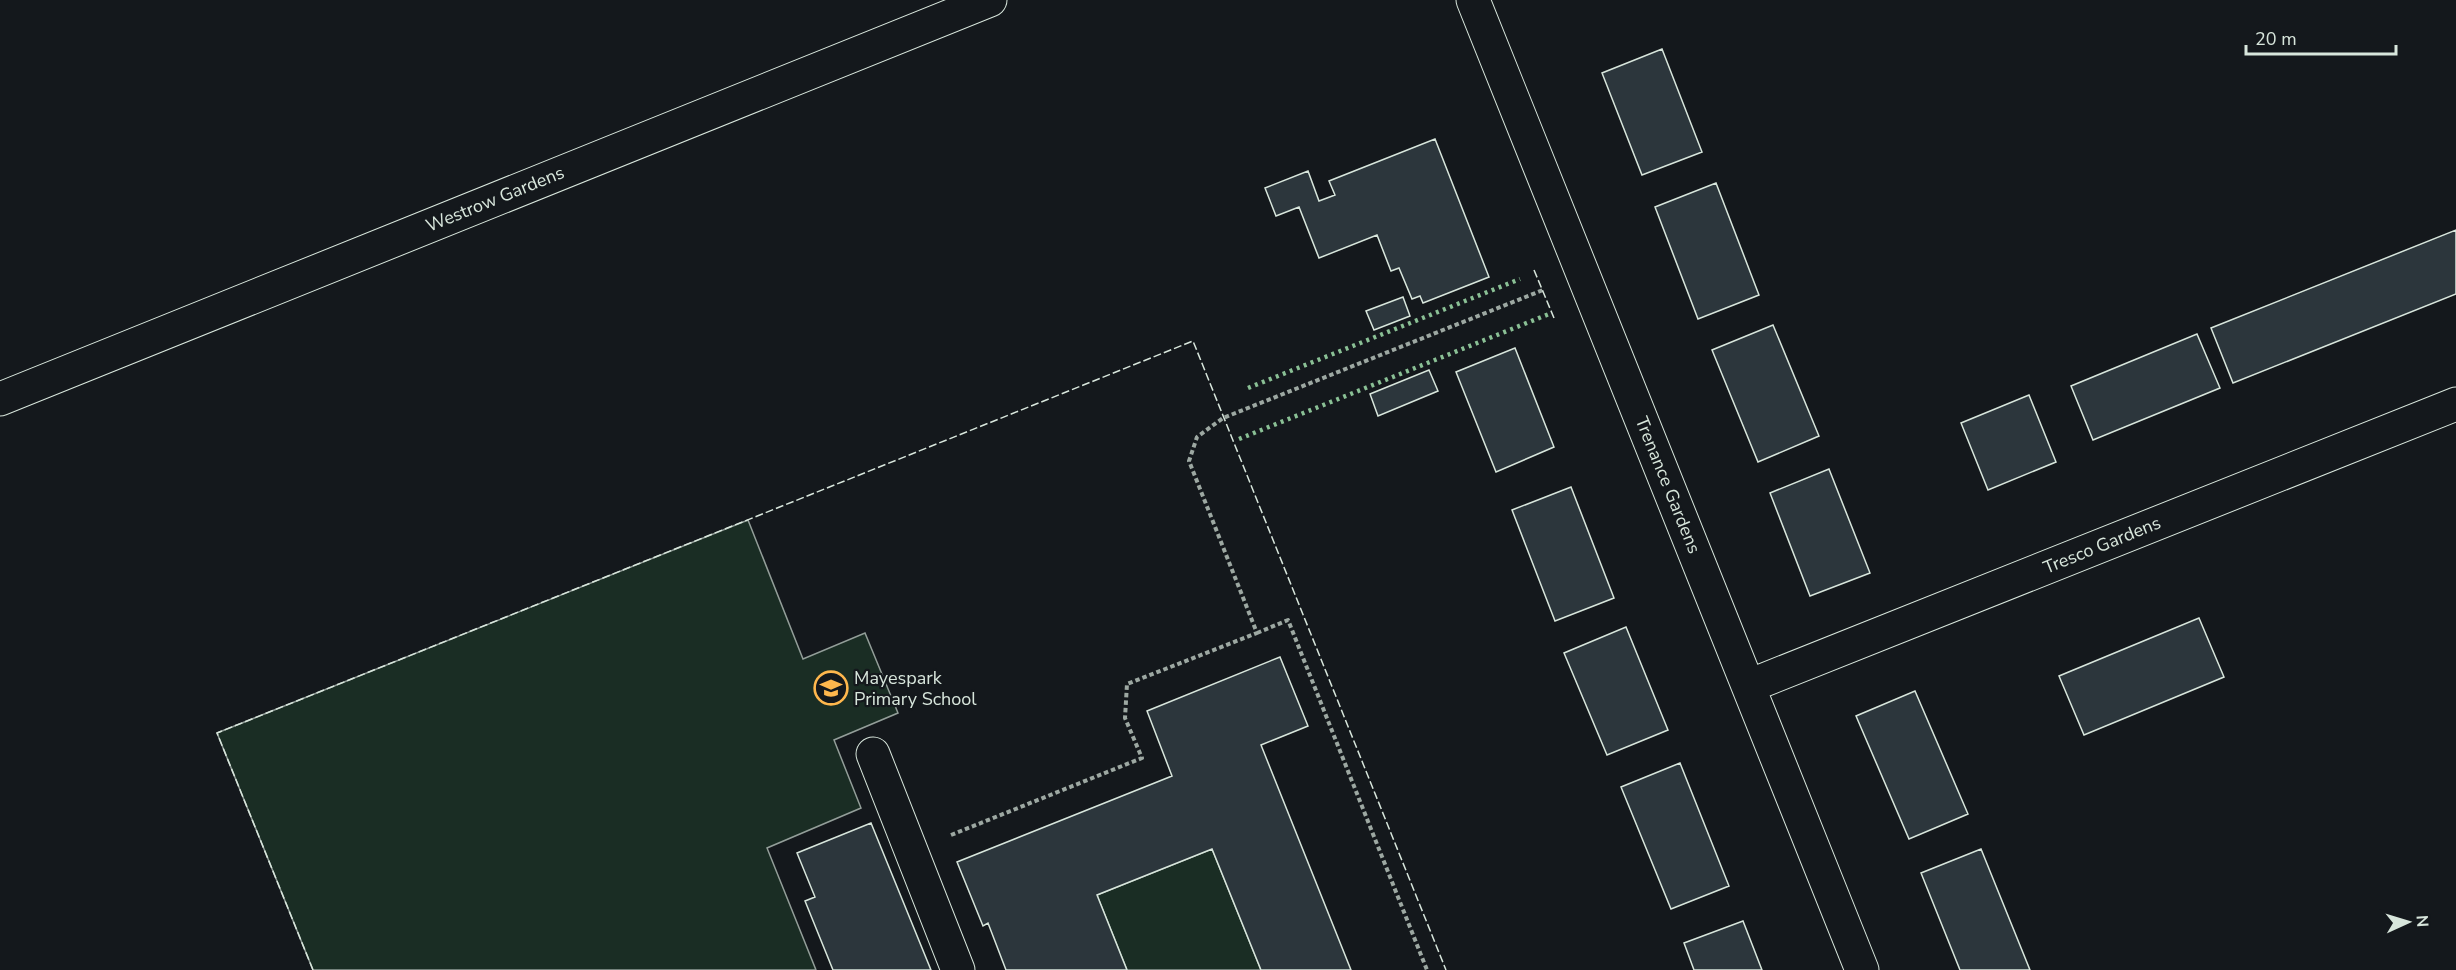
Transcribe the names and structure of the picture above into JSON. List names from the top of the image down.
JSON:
{
  "streets": {
    "street": ["Westrow Gardens", "Trenance Gardens", "Tresco Gardens"]
  },
  "crossings": [
    ["Trenance Gardens", "Tresco Gardens"]
  ],
  "places": {
    "school or university": ["Mayespark Primary School"]
  },
  "scale_bar": "20 m",
  "north": "right"
}
